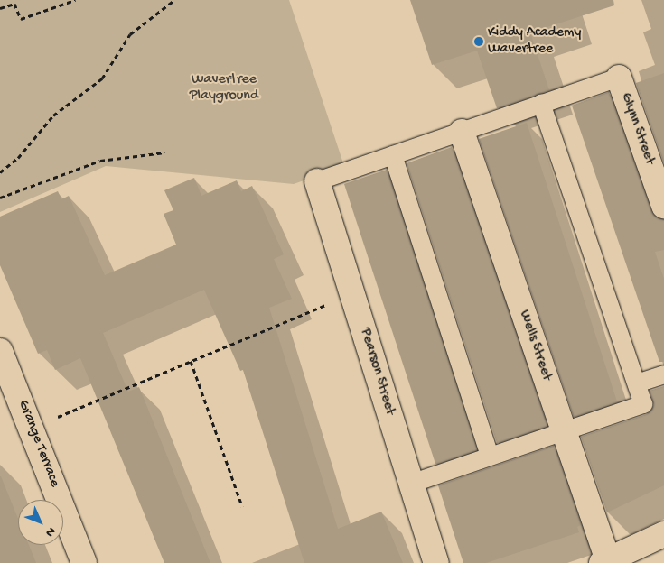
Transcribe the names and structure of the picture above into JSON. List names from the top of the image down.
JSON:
{
  "streets": {
    "street": [
      "Glynn Street",
      "Wells Street",
      "Pearson Street",
      "Grange Terrace"
    ]
  },
  "parks": ["Wavertree Playground"],
  "places": ["Kiddy Academy Wavertree"],
  "north": "bottom right"
}
